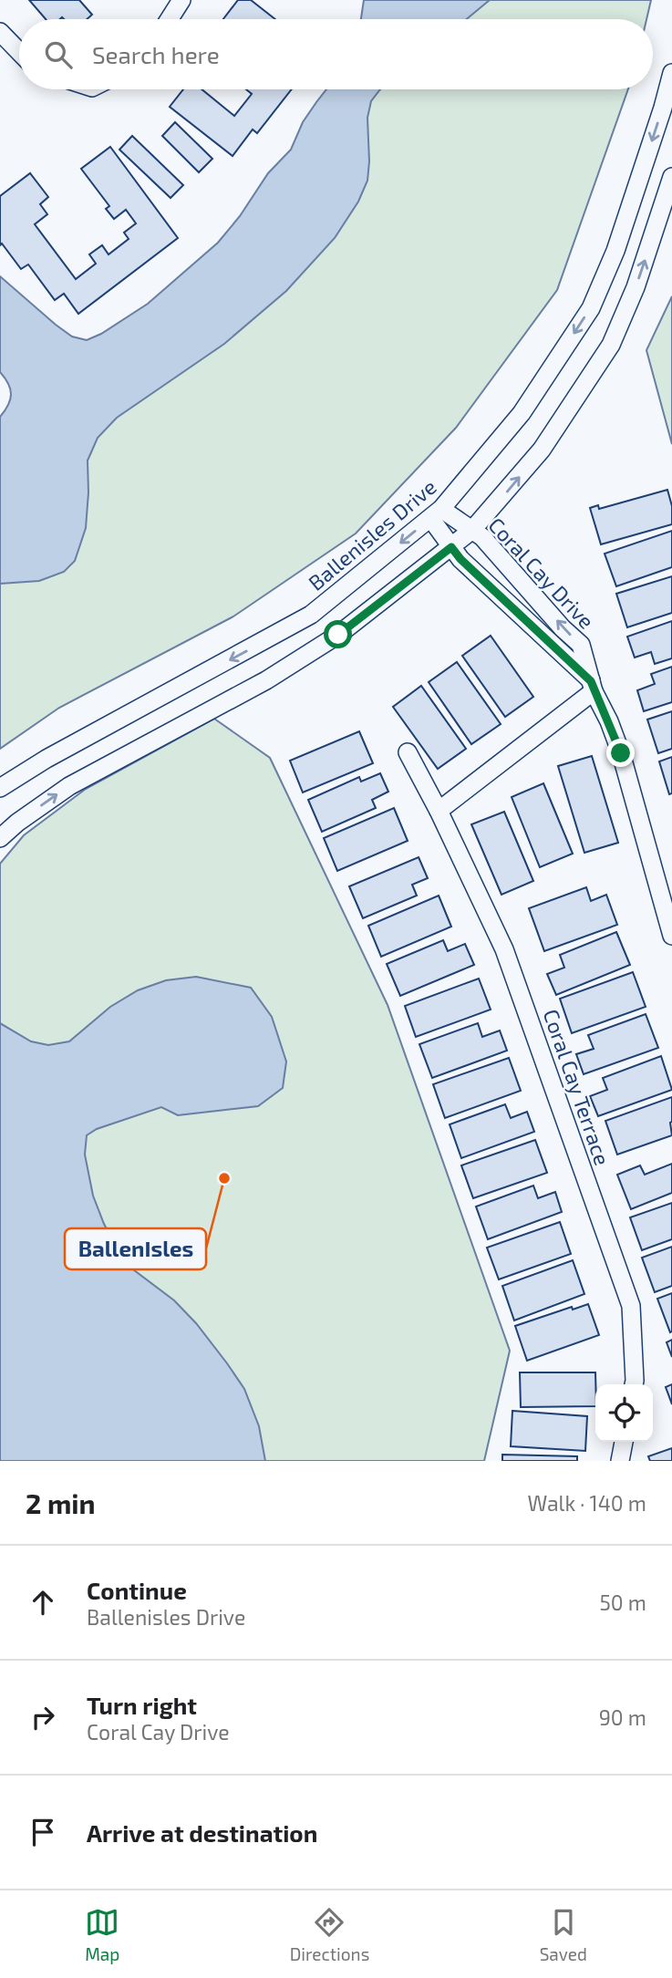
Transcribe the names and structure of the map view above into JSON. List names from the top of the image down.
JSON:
{
  "streets": {
    "street": ["Ballenisles Drive", "Coral Cay Drive", "Coral Cay Terrace"]
  },
  "crossings": [
    ["Ballenisles Drive", "Coral Cay Drive"]
  ],
  "places": ["BallenIsles"],
  "page": {
    "search": "Search here",
    "heading": ["2 min", "Walk · 140 m"],
    "list": [
      ["Continue", "Ballenisles Drive", "50 m"],
      ["Turn right", "Coral Cay Drive", "90 m"],
      "Arrive at destination"
    ],
    "nav": ["Map", "Directions", "Saved"]
  }
}
